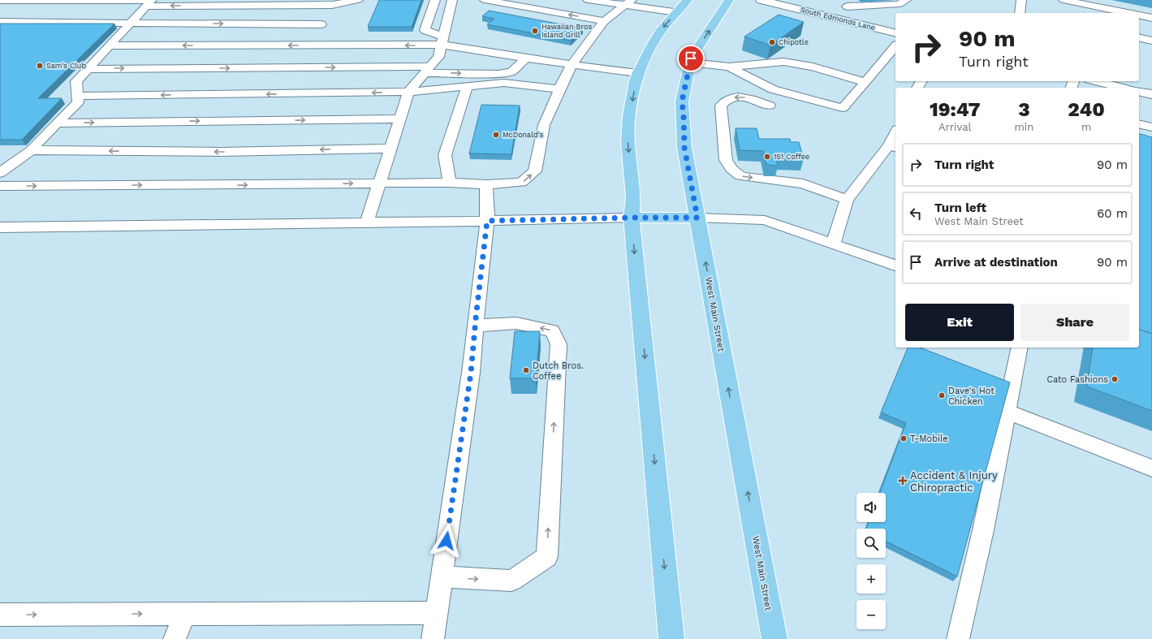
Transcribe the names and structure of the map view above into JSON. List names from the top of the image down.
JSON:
{
  "streets": {
    "main road": ["West Main Street"],
    "street": ["South Edmonds Lane"]
  },
  "places": {
    "other": [
      "Hawaiian Bros Island Grill",
      "Chipotle",
      "Sam's Club",
      "McDonald's",
      "151 Coffee",
      "Dutch Bros. Coffee",
      "Cato Fashions",
      "Dave's Hot Chicken",
      "T-Mobile"
    ],
    "health": ["Accident & Injury Chiropractic"]
  },
  "page": {
    "turn": ["90 m", "Turn right"],
    "eta": [
      "19:47",
      "Arrival",
      "3",
      "min",
      "240",
      "m"
    ],
    "list": [
      {
        "name": "Turn right",
        "value": "90 m"
      },
      {
        "name": "Turn left",
        "note": "West Main Street",
        "value": "60 m"
      },
      {
        "name": "Arrive at destination",
        "value": "90 m"
      }
    ],
    "buttons": ["Exit", "Share"],
    "map_buttons": ["+", "−"]
  }
}
